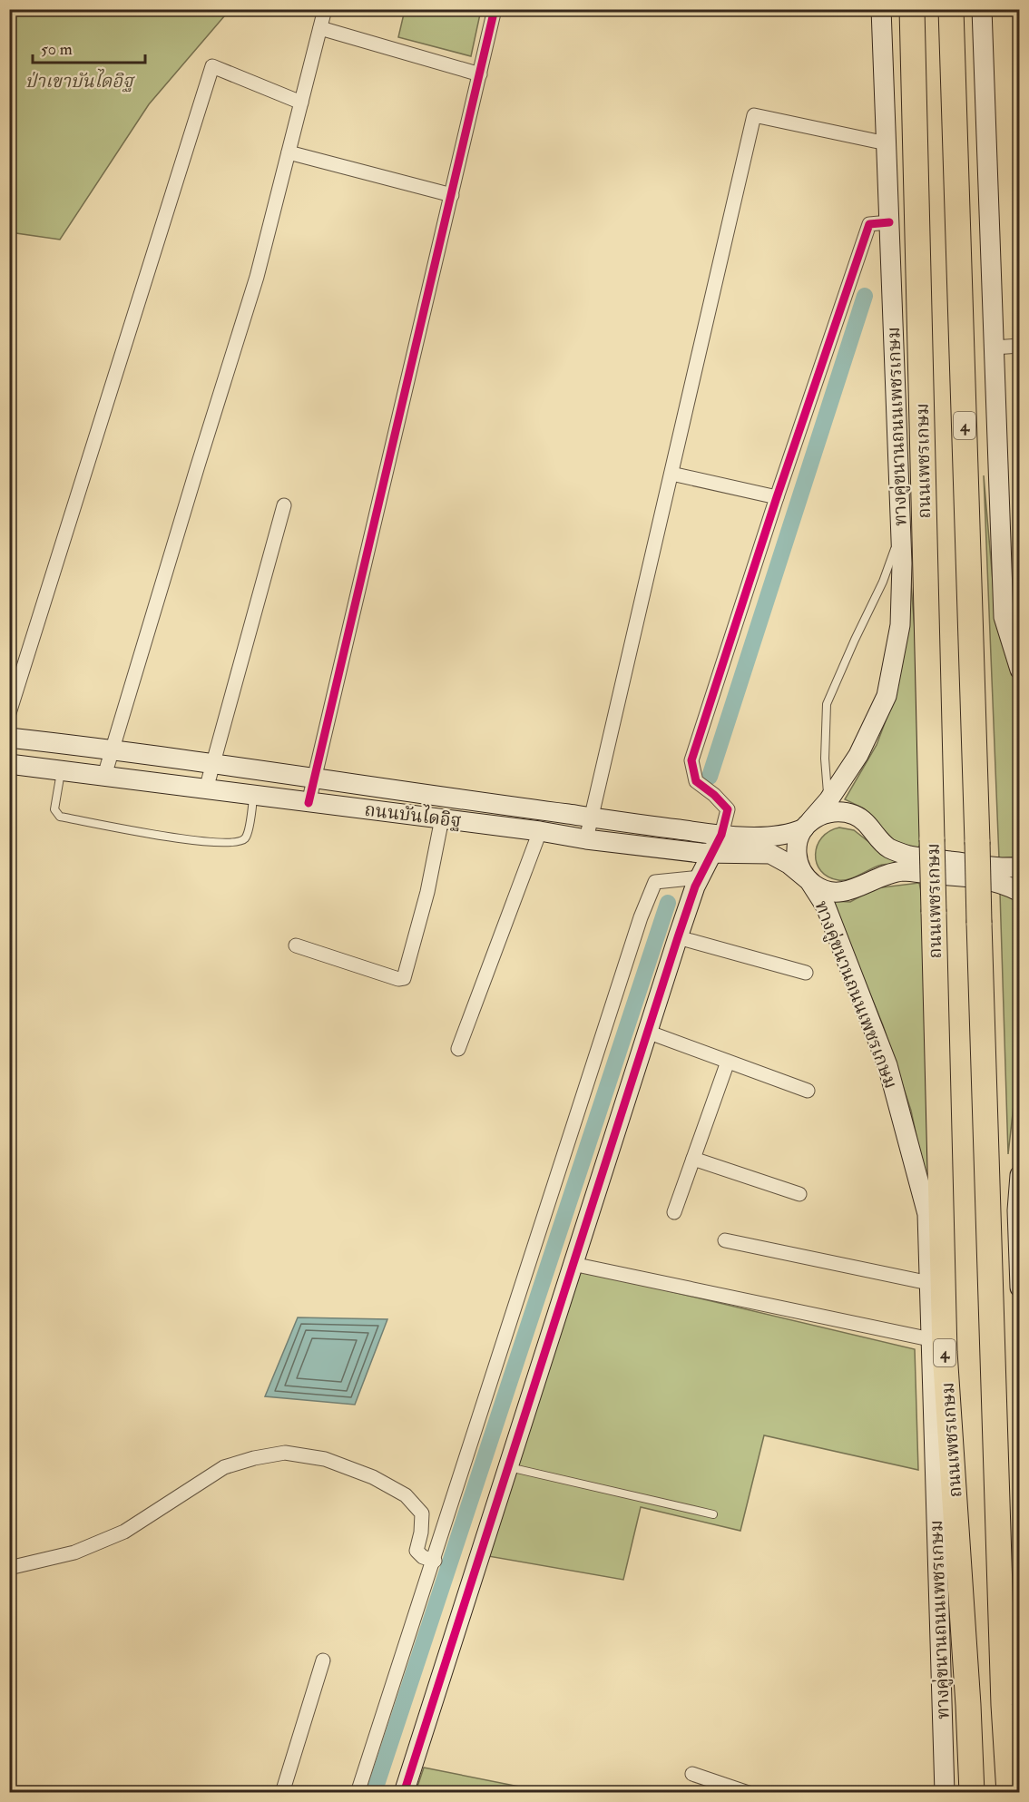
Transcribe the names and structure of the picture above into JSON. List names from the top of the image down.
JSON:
{
  "streets": {
    "highway": ["4", "ถนนเพชรเกษม"],
    "main road": ["ทางคู่ขนานถนนเพชรเกษม", "ถนนบันไดอิฐ"]
  },
  "crossings": [
    ["ทางคู่ขนานถนนเพชรเกษม", "ถนนบันไดอิฐ"]
  ],
  "parks": ["ป่าเขาบันไดอิฐ"],
  "scale_bar": "50 m"
}
